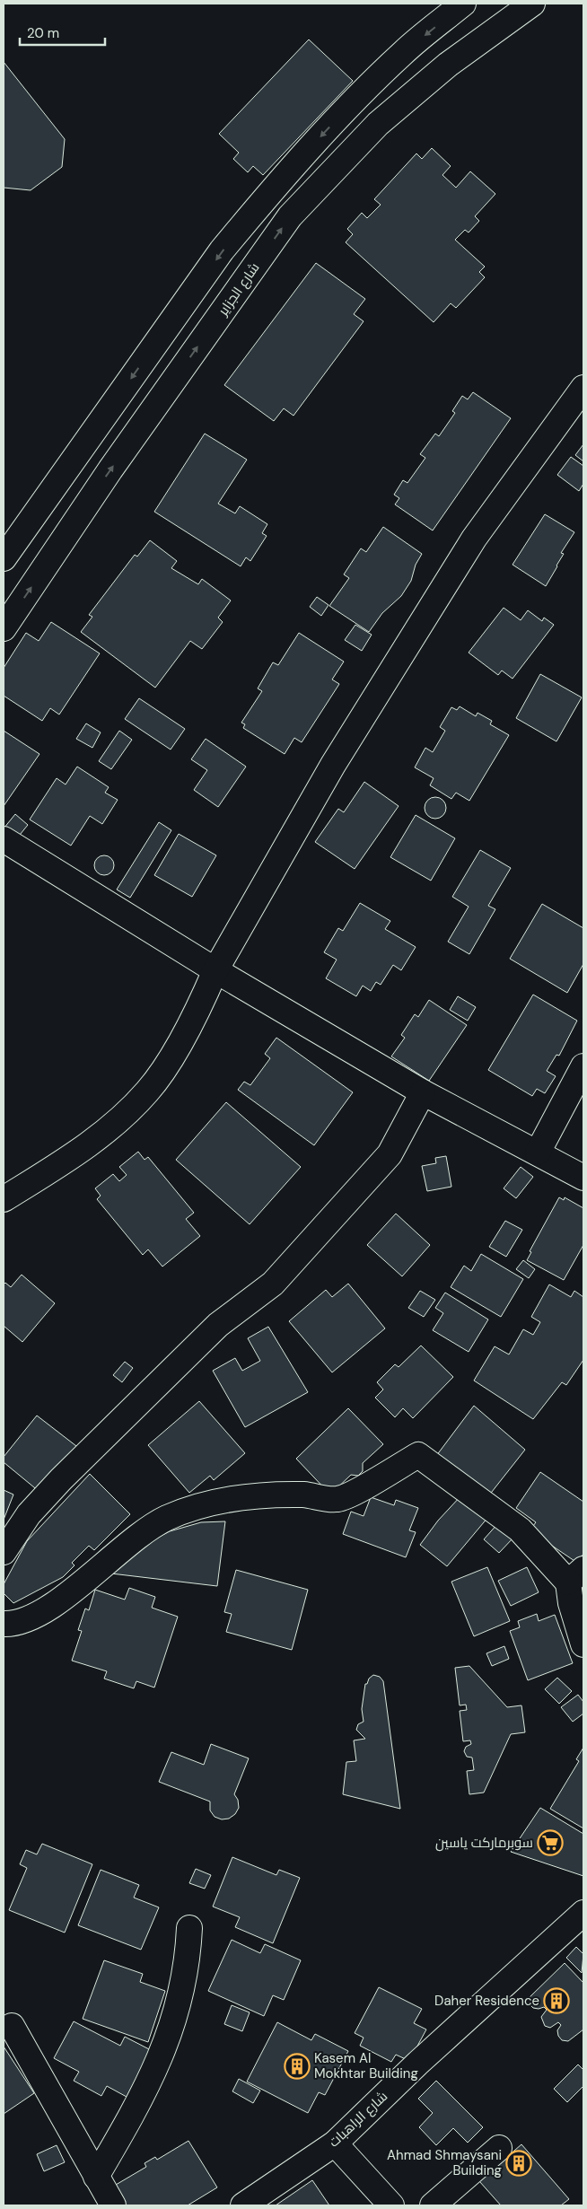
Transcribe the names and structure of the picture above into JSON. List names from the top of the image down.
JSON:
{
  "streets": {
    "street": ["شارع الجزاير", "شارع الراهبات"]
  },
  "places": {
    "supermarket": ["سوبرماركت ياسين"],
    "building": ["Daher Residence", "Kasem Al Mokhtar Building", "Ahmad Shmaysani Building"]
  },
  "scale_bar": "20 m"
}
